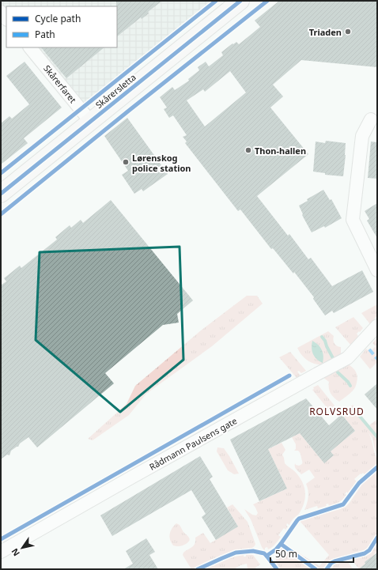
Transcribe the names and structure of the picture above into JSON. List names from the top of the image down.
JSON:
{
  "streets": {
    "street": ["Skårerfaret", "Skårersletta", "Rådmann Paulsens gate"]
  },
  "crossings": [
    ["Skårerfaret", "Skårersletta"]
  ],
  "districts": ["ROLVSRUD"],
  "places": ["Triaden", "Thon-hallen", "Lørenskog police station"],
  "legend": ["Cycle path", "Path"],
  "scale_bar": "50 m",
  "north": "bottom left"
}
